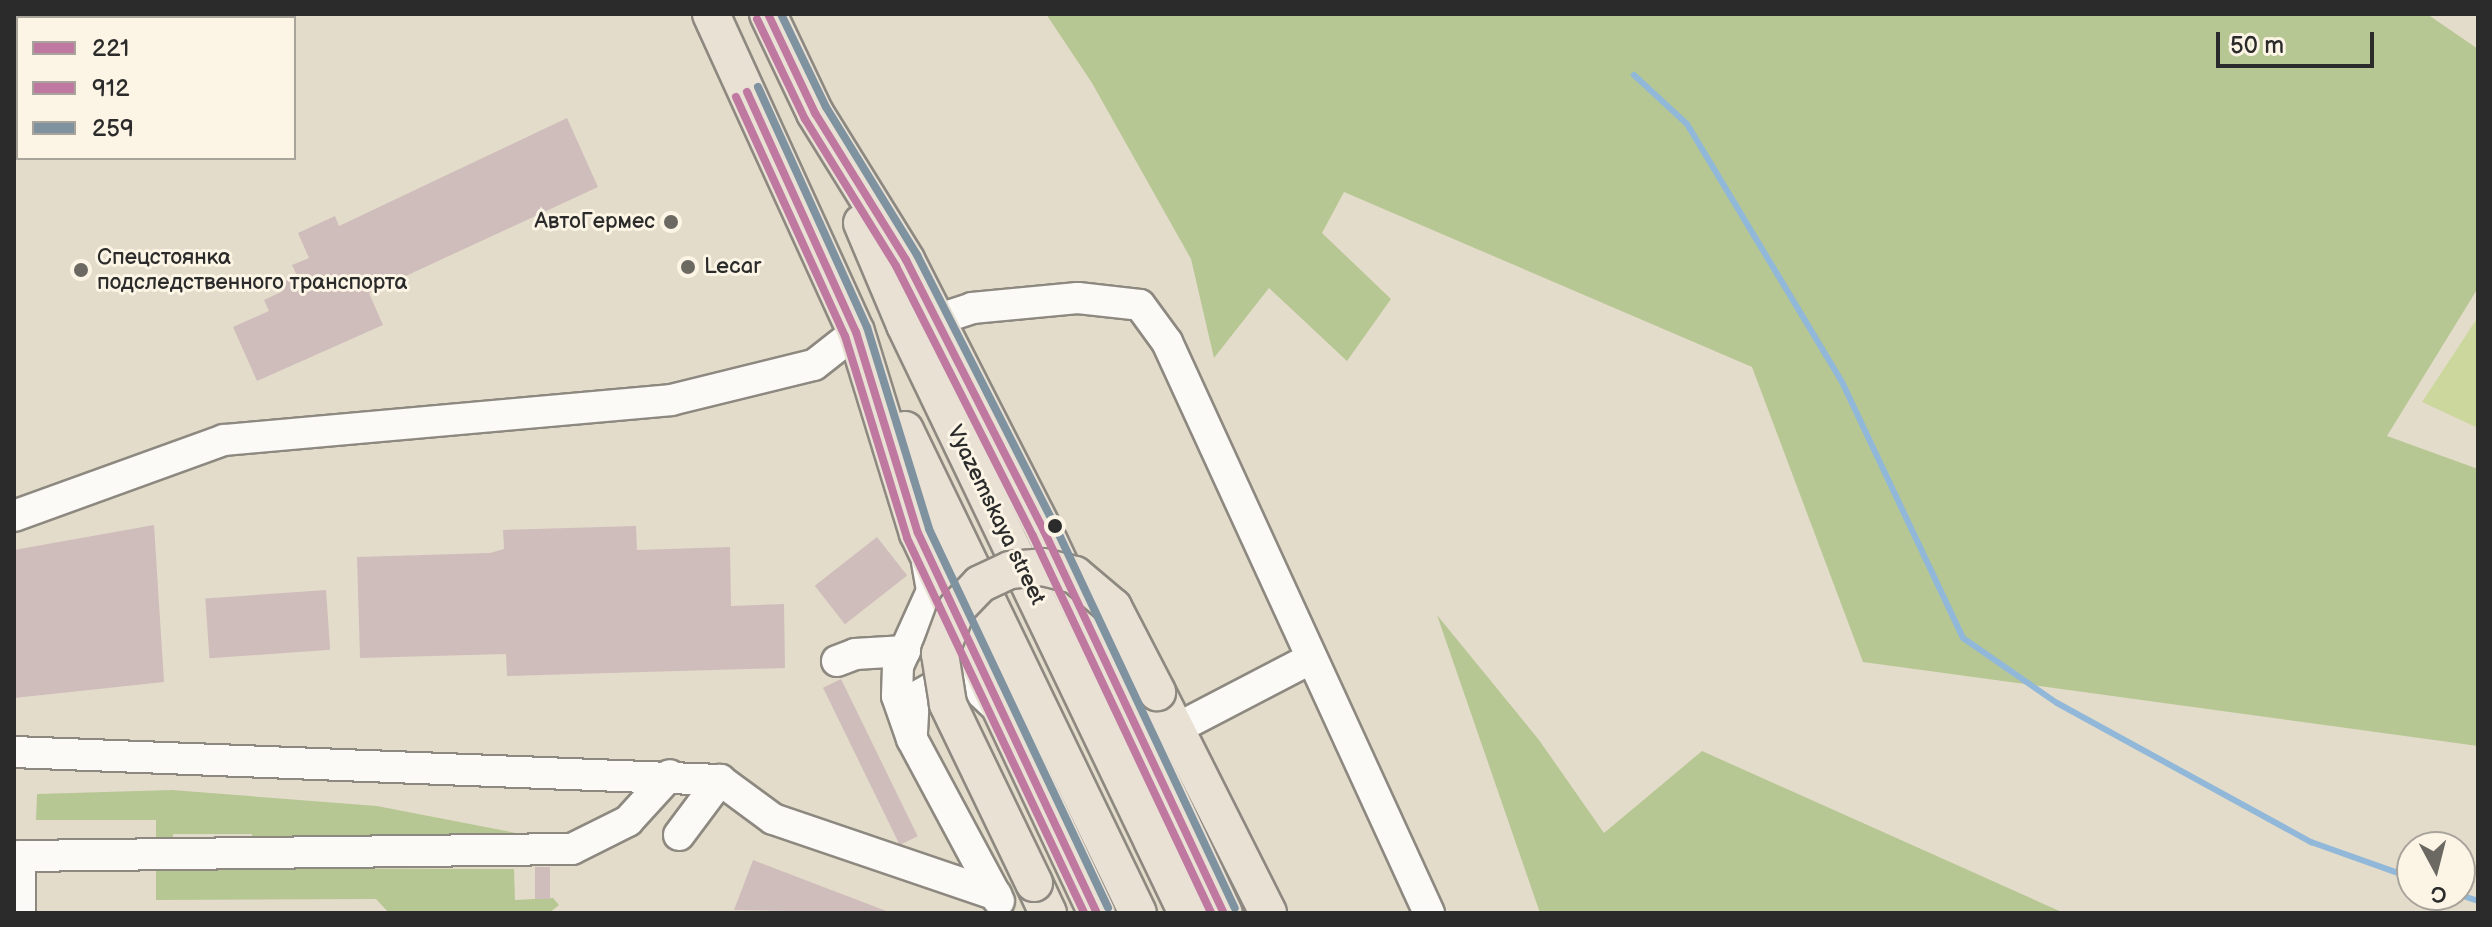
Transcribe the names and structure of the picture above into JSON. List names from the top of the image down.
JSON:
{
  "streets": {
    "main road": ["Vyazemskaya street"]
  },
  "places": ["АвтоГермес", "Lecar", "Спецстоянка подследственного транспорта"],
  "lines": ["transit line 221", "transit line 259", "transit line 912"],
  "legend": ["221", "912", "259"],
  "scale_bar": "50 m",
  "north": "bottom"
}
